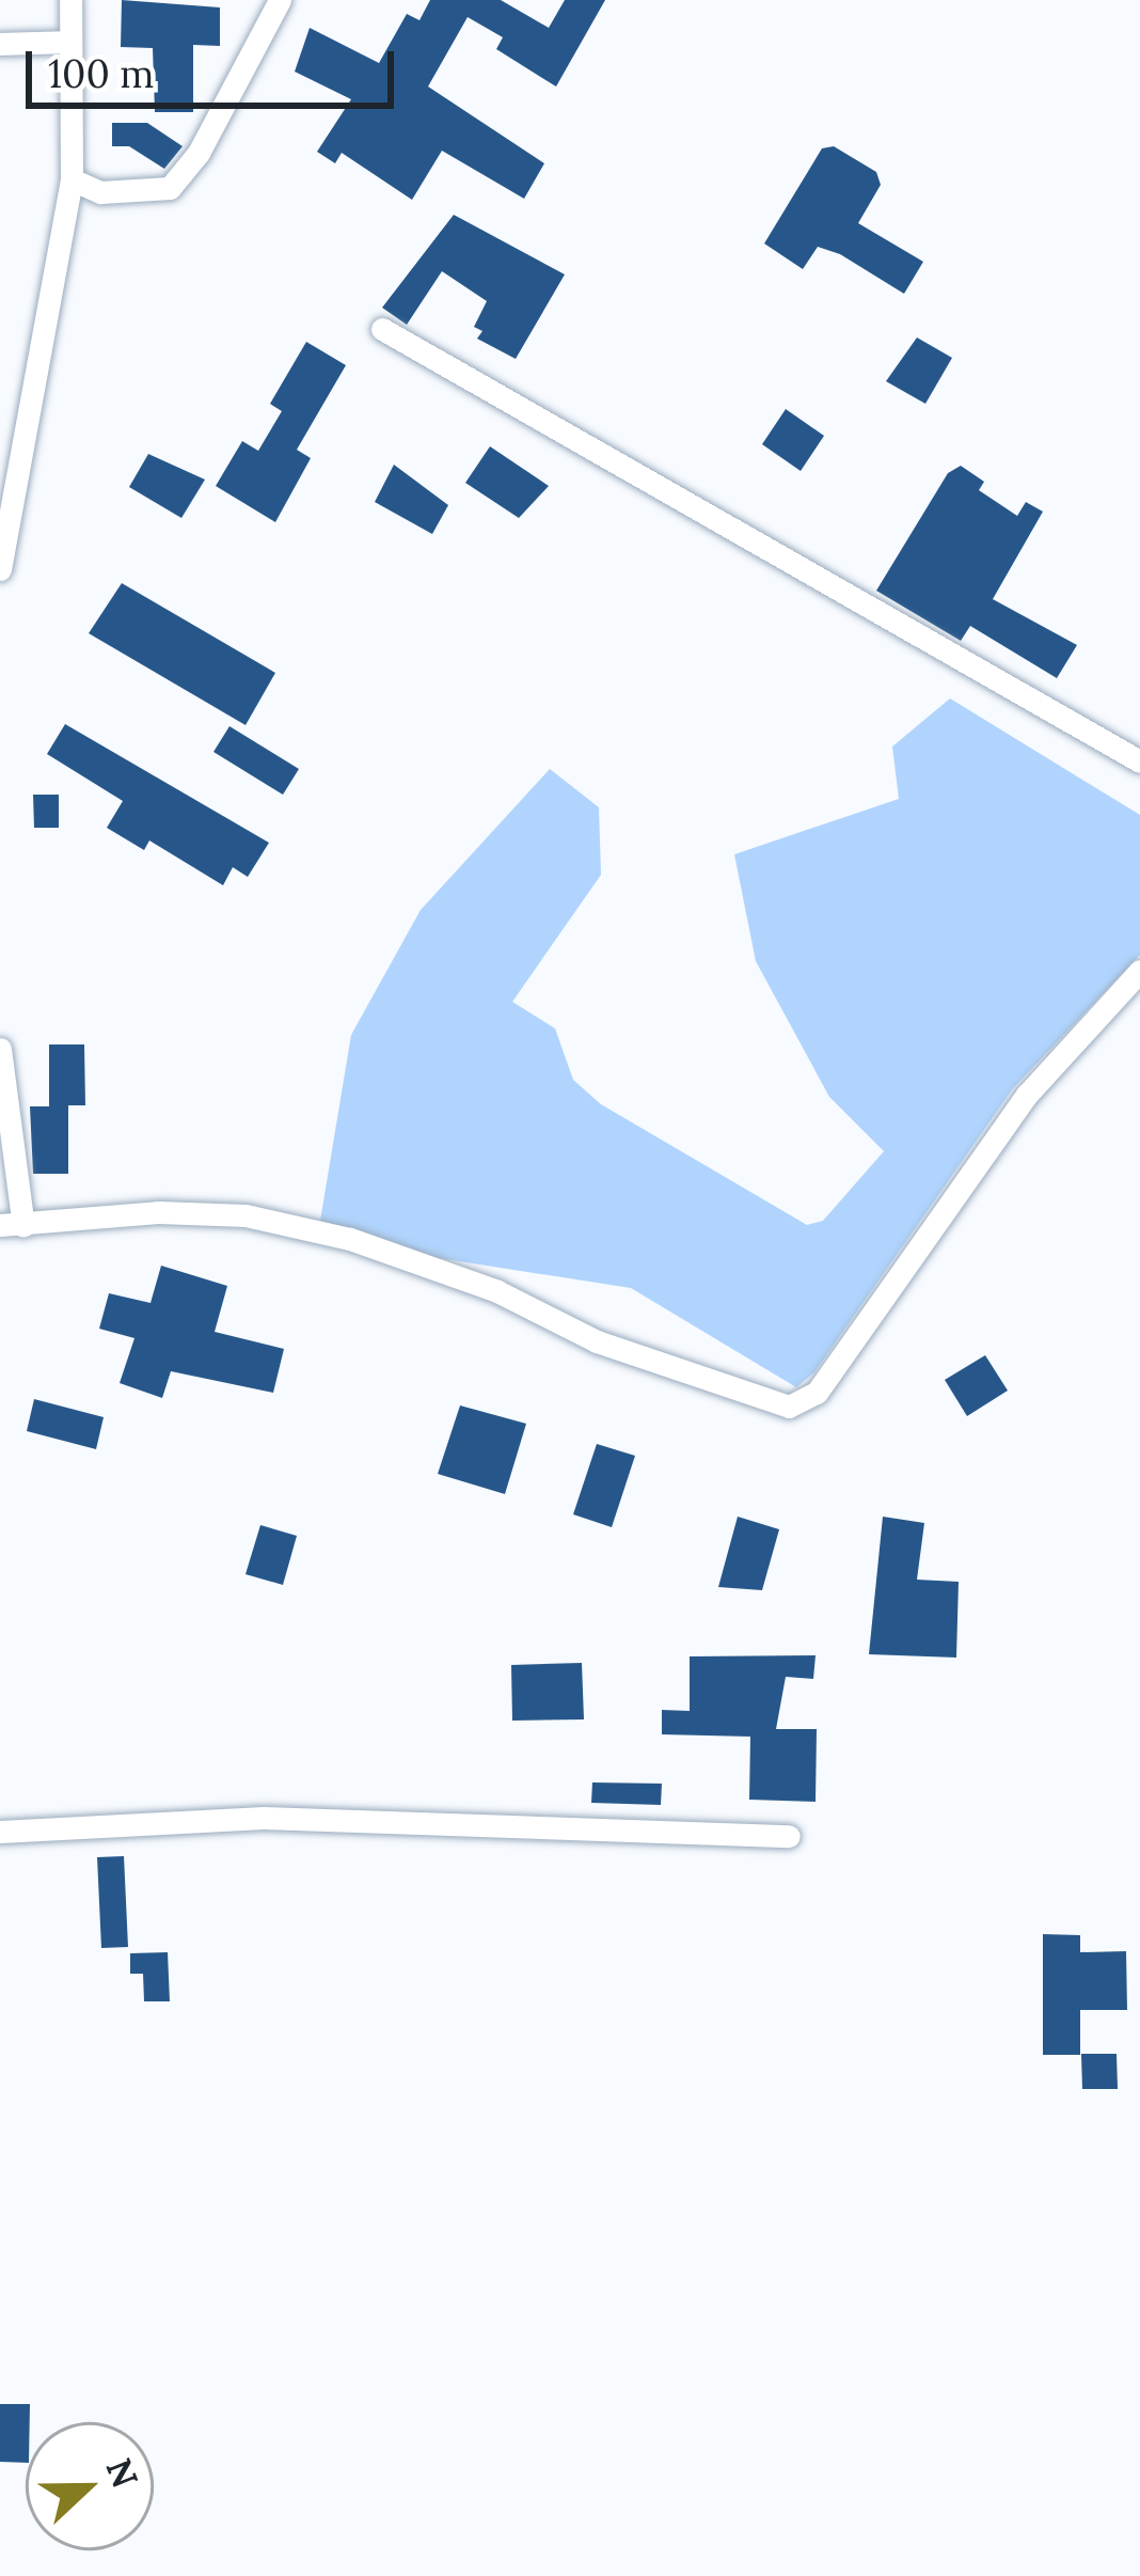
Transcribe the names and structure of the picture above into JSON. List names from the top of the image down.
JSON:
{
  "scale_bar": "100 m",
  "north": "right"
}
